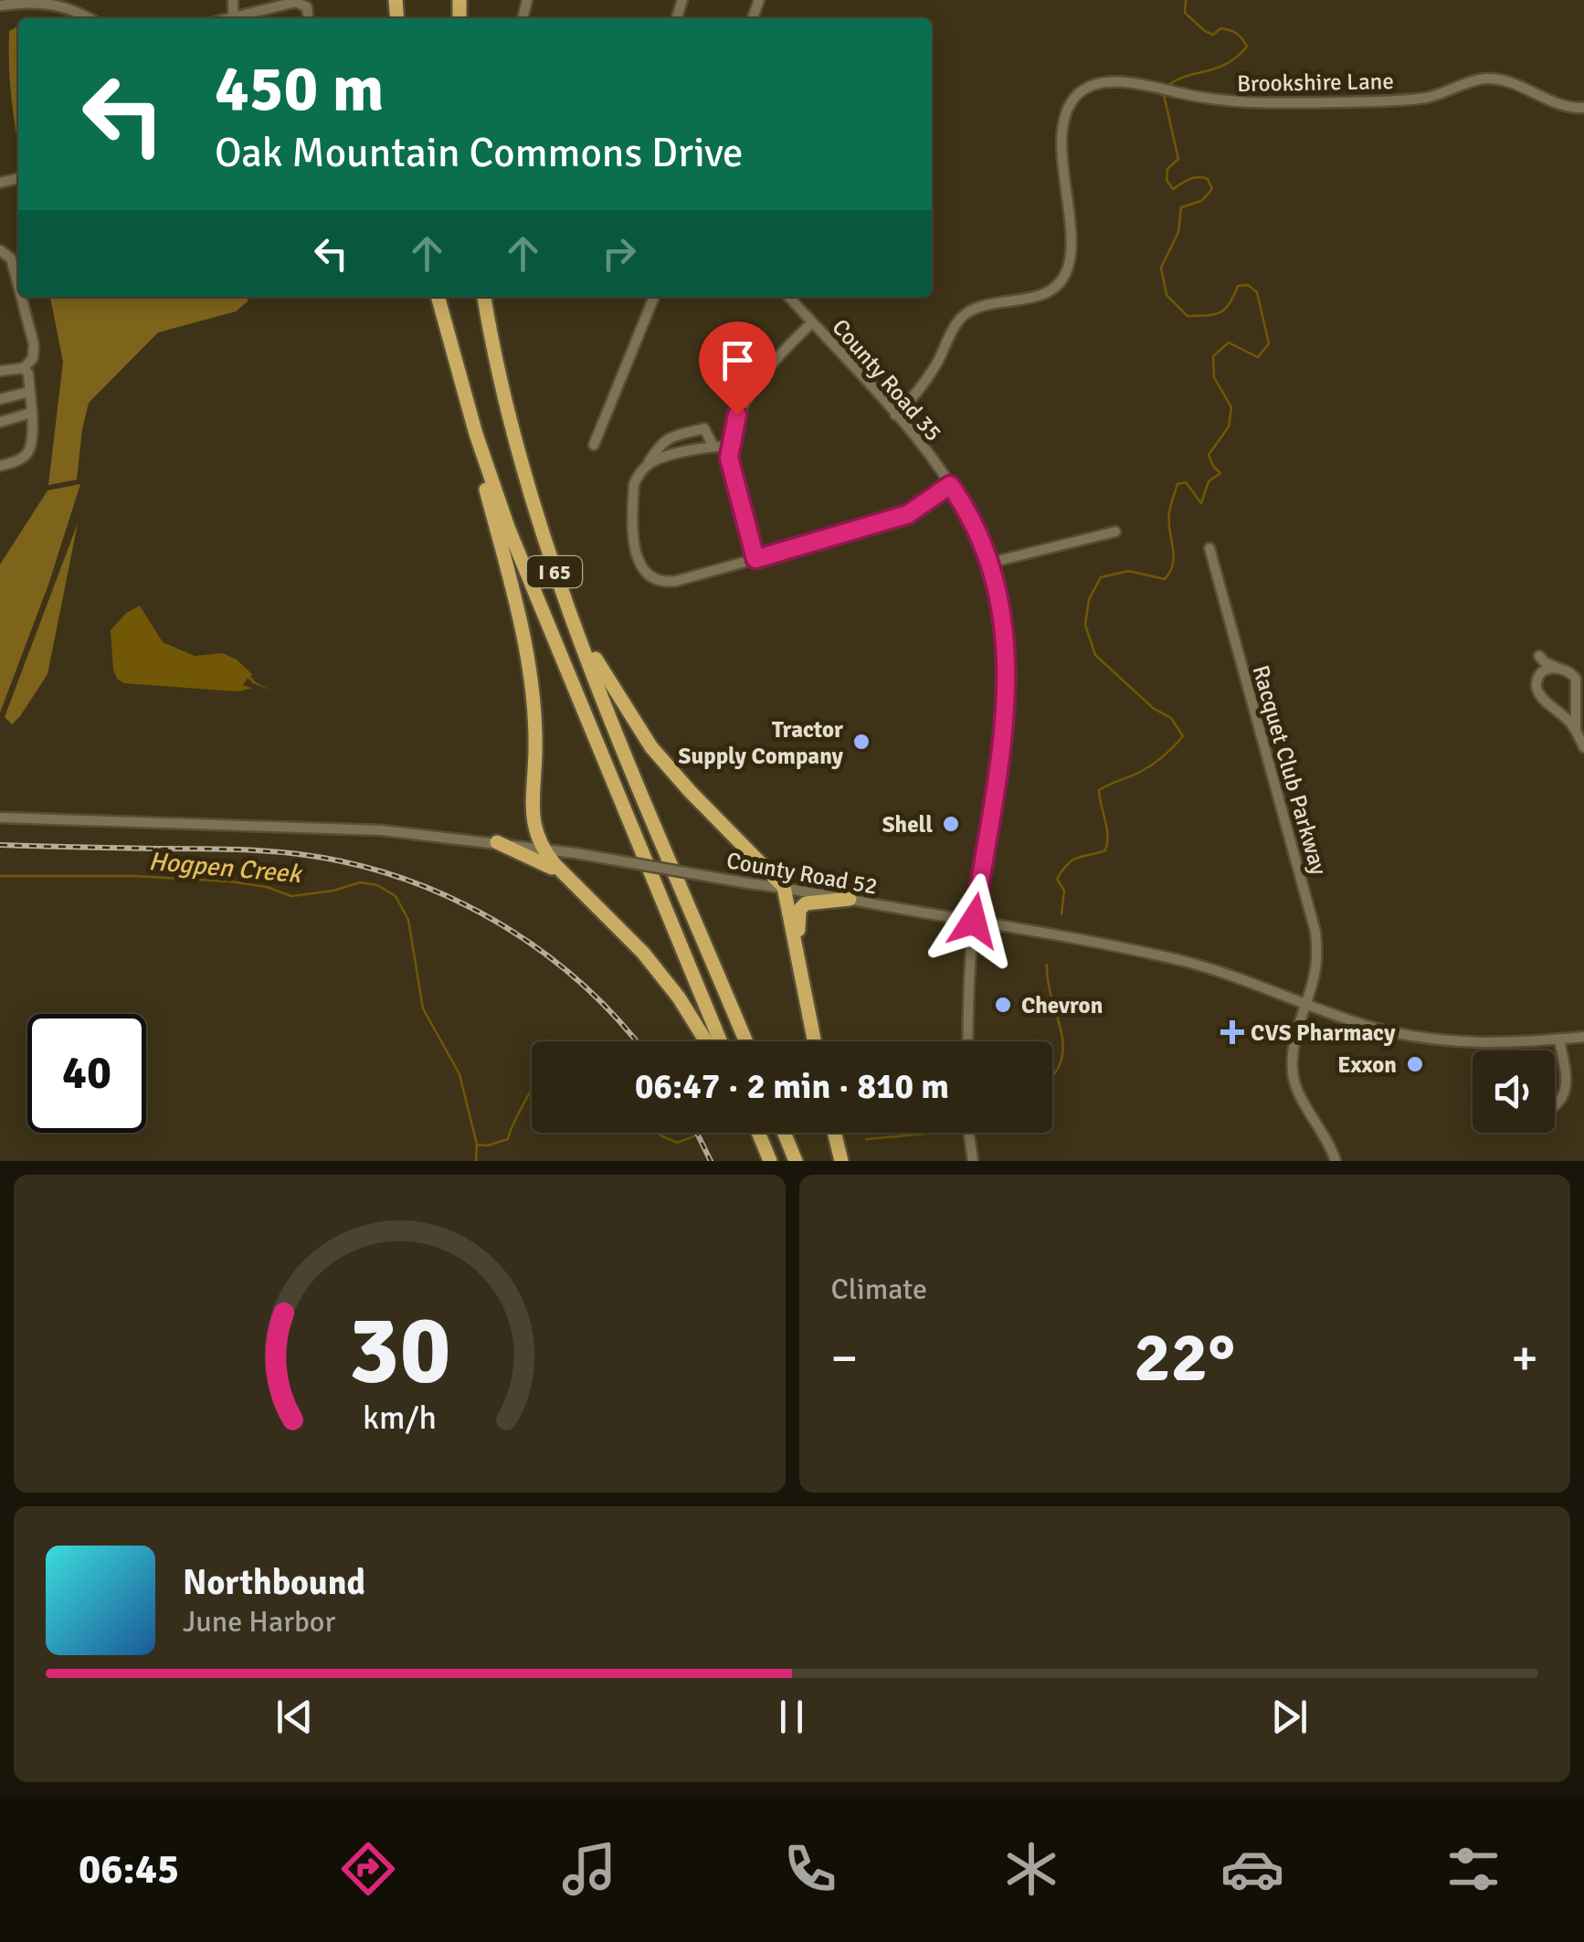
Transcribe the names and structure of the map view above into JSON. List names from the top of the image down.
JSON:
{
  "streets": {
    "highway": ["I 65"],
    "street": [
      "Brookshire Lane",
      "County Road 35",
      "Racquet Club Parkway",
      "County Road 52"
    ]
  },
  "crossings": [
    ["Brookshire Lane", "County Road 35"],
    ["County Road 35", "County Road 52"],
    ["Racquet Club Parkway", "County Road 52"]
  ],
  "water": ["Hogpen Creek"],
  "places": {
    "other": [
      "Tractor Supply Company",
      "Shell",
      "Chevron",
      "Exxon"
    ],
    "health": ["CVS Pharmacy"]
  },
  "page": {
    "turn": ["450 m", "Oak Mountain Commons Drive"],
    "limit": "40",
    "trip": "06:47 · 2 min · 810 m",
    "tile": "Climate",
    "heat": ["−", "22°", "+"],
    "song": ["Northbound", "June Harbor"],
    "tabs": "06:45",
    "gauge": ["30", "km/h"]
  }
}
